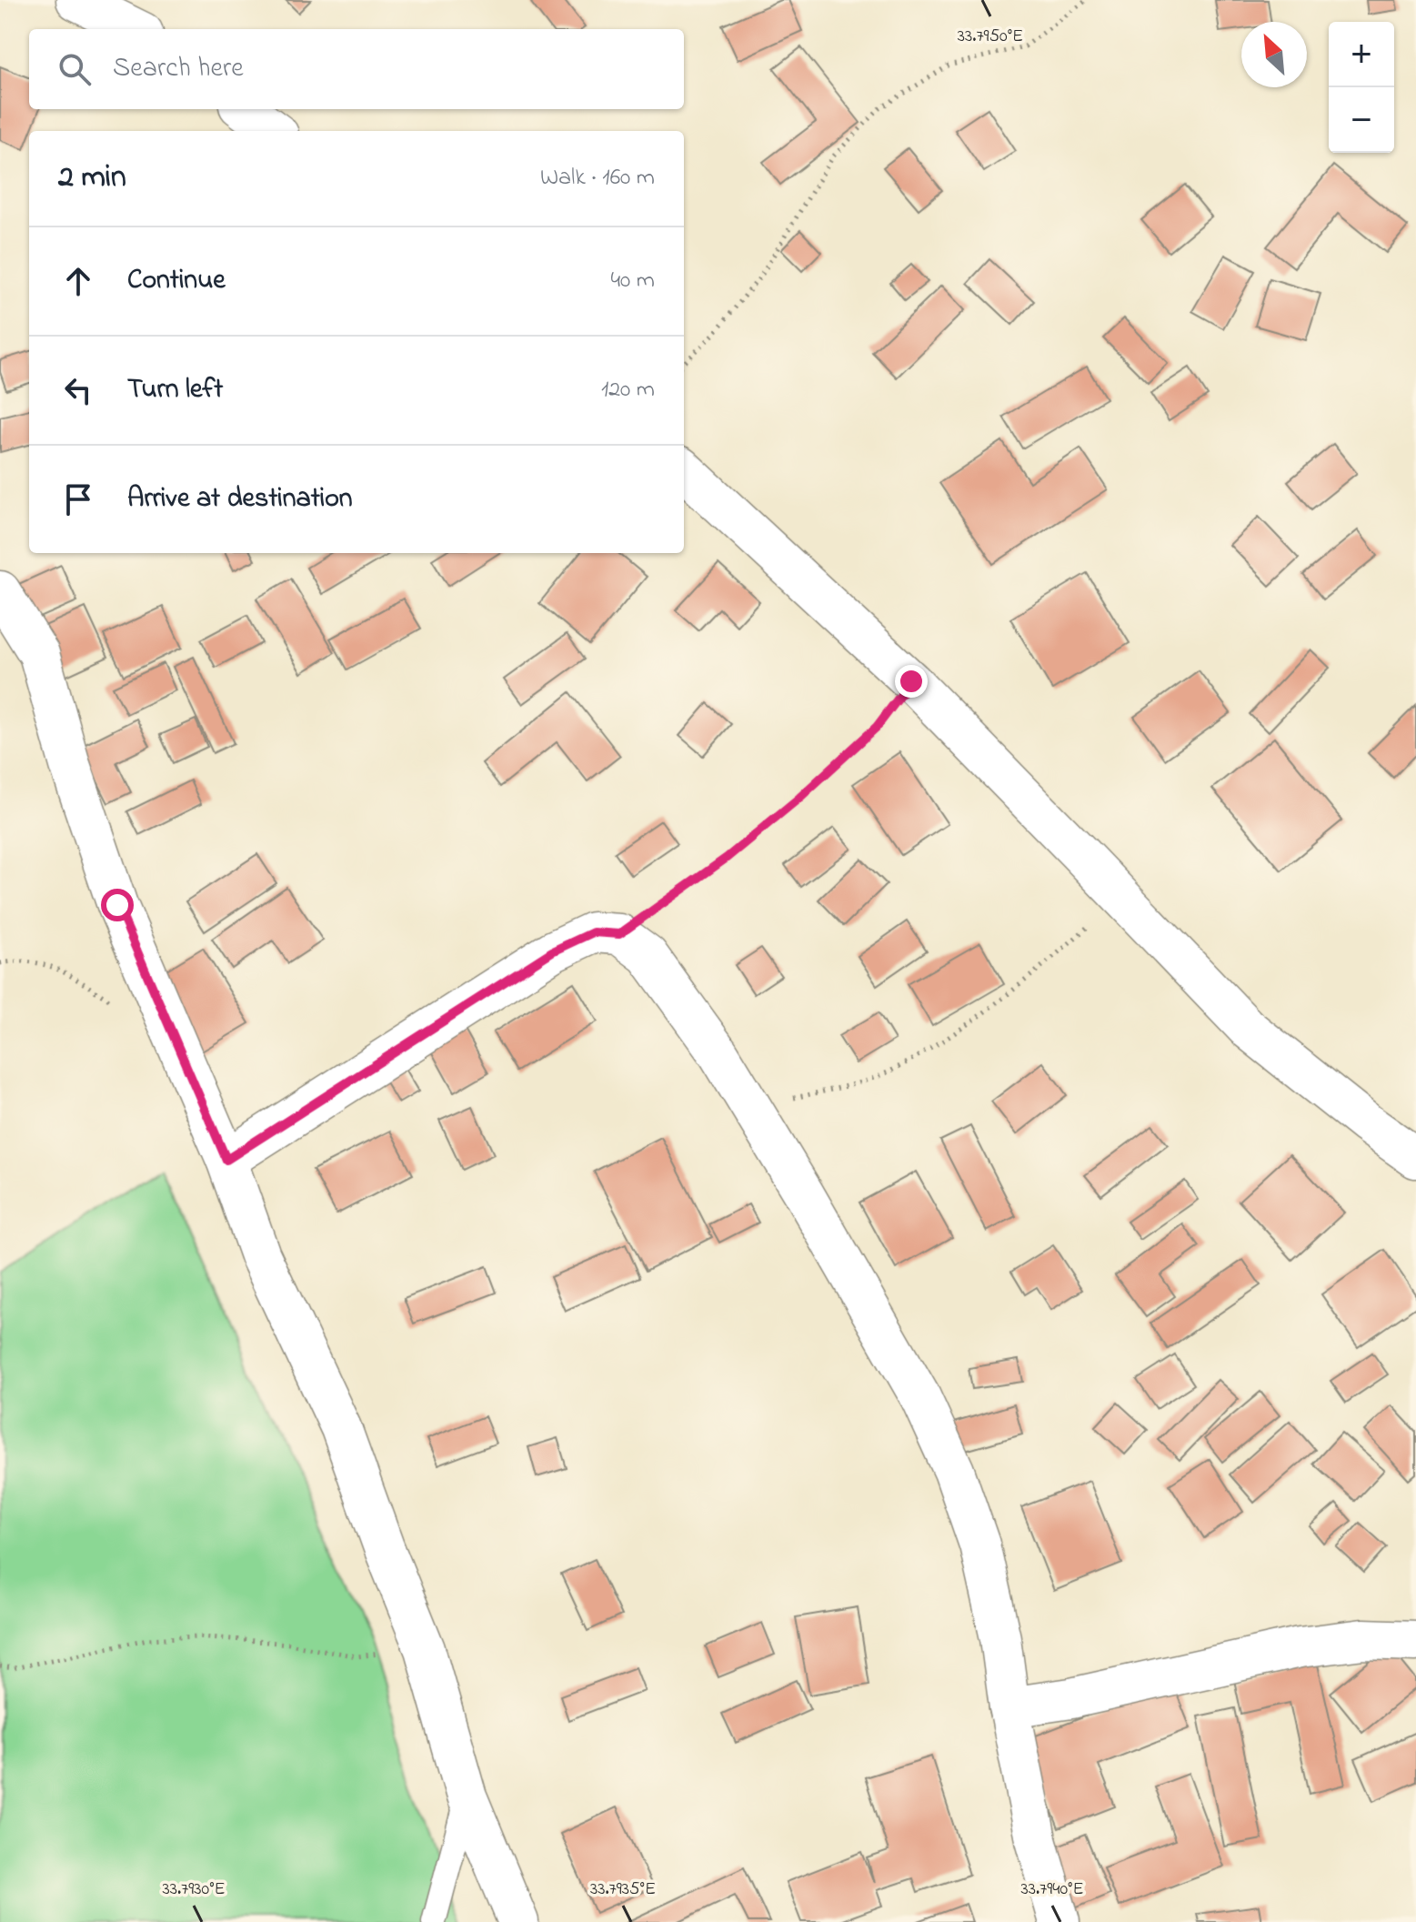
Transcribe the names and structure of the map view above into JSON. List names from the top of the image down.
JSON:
{
  "north": "top left",
  "page": {
    "map_buttons": ["+", "−"],
    "search": "Search here",
    "heading": ["2 min", "Walk · 160 m"],
    "list": [
      ["Continue", "40 m"],
      ["Turn left", "120 m"],
      "Arrive at destination"
    ]
  },
  "coordinates": [
    "33.7950°E",
    "33.7930°E",
    "33.7935°E",
    "33.7940°E"
  ]
}
